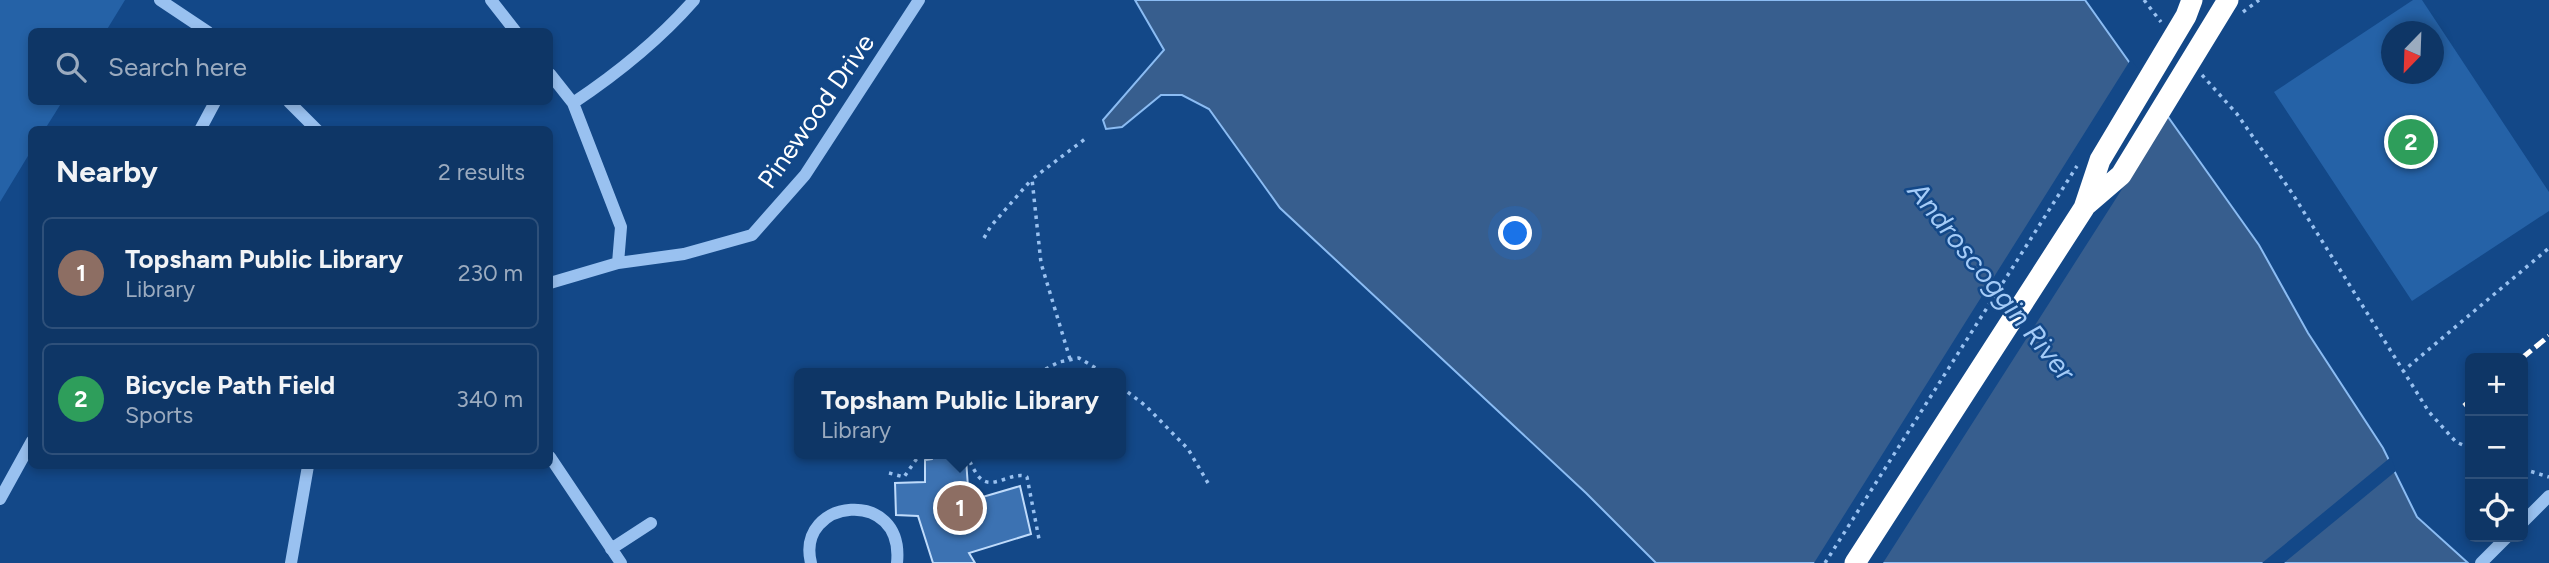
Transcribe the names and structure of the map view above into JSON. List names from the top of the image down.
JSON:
{
  "streets": {
    "street": ["Pinewood Drive"]
  },
  "water": ["Androscoggin River"],
  "north": "bottom left",
  "page": {
    "search": "Search here",
    "pins": ["2", "1"],
    "heading": ["Nearby", "2 results"],
    "list": [
      {
        "mark": "1",
        "name": "Topsham Public Library",
        "note": "Library",
        "value": "230 m"
      },
      {
        "mark": "2",
        "name": "Bicycle Path Field",
        "note": "Sports",
        "value": "340 m"
      }
    ],
    "map_buttons": ["+", "−"],
    "popup": ["Topsham Public Library", "Library"]
  }
}
